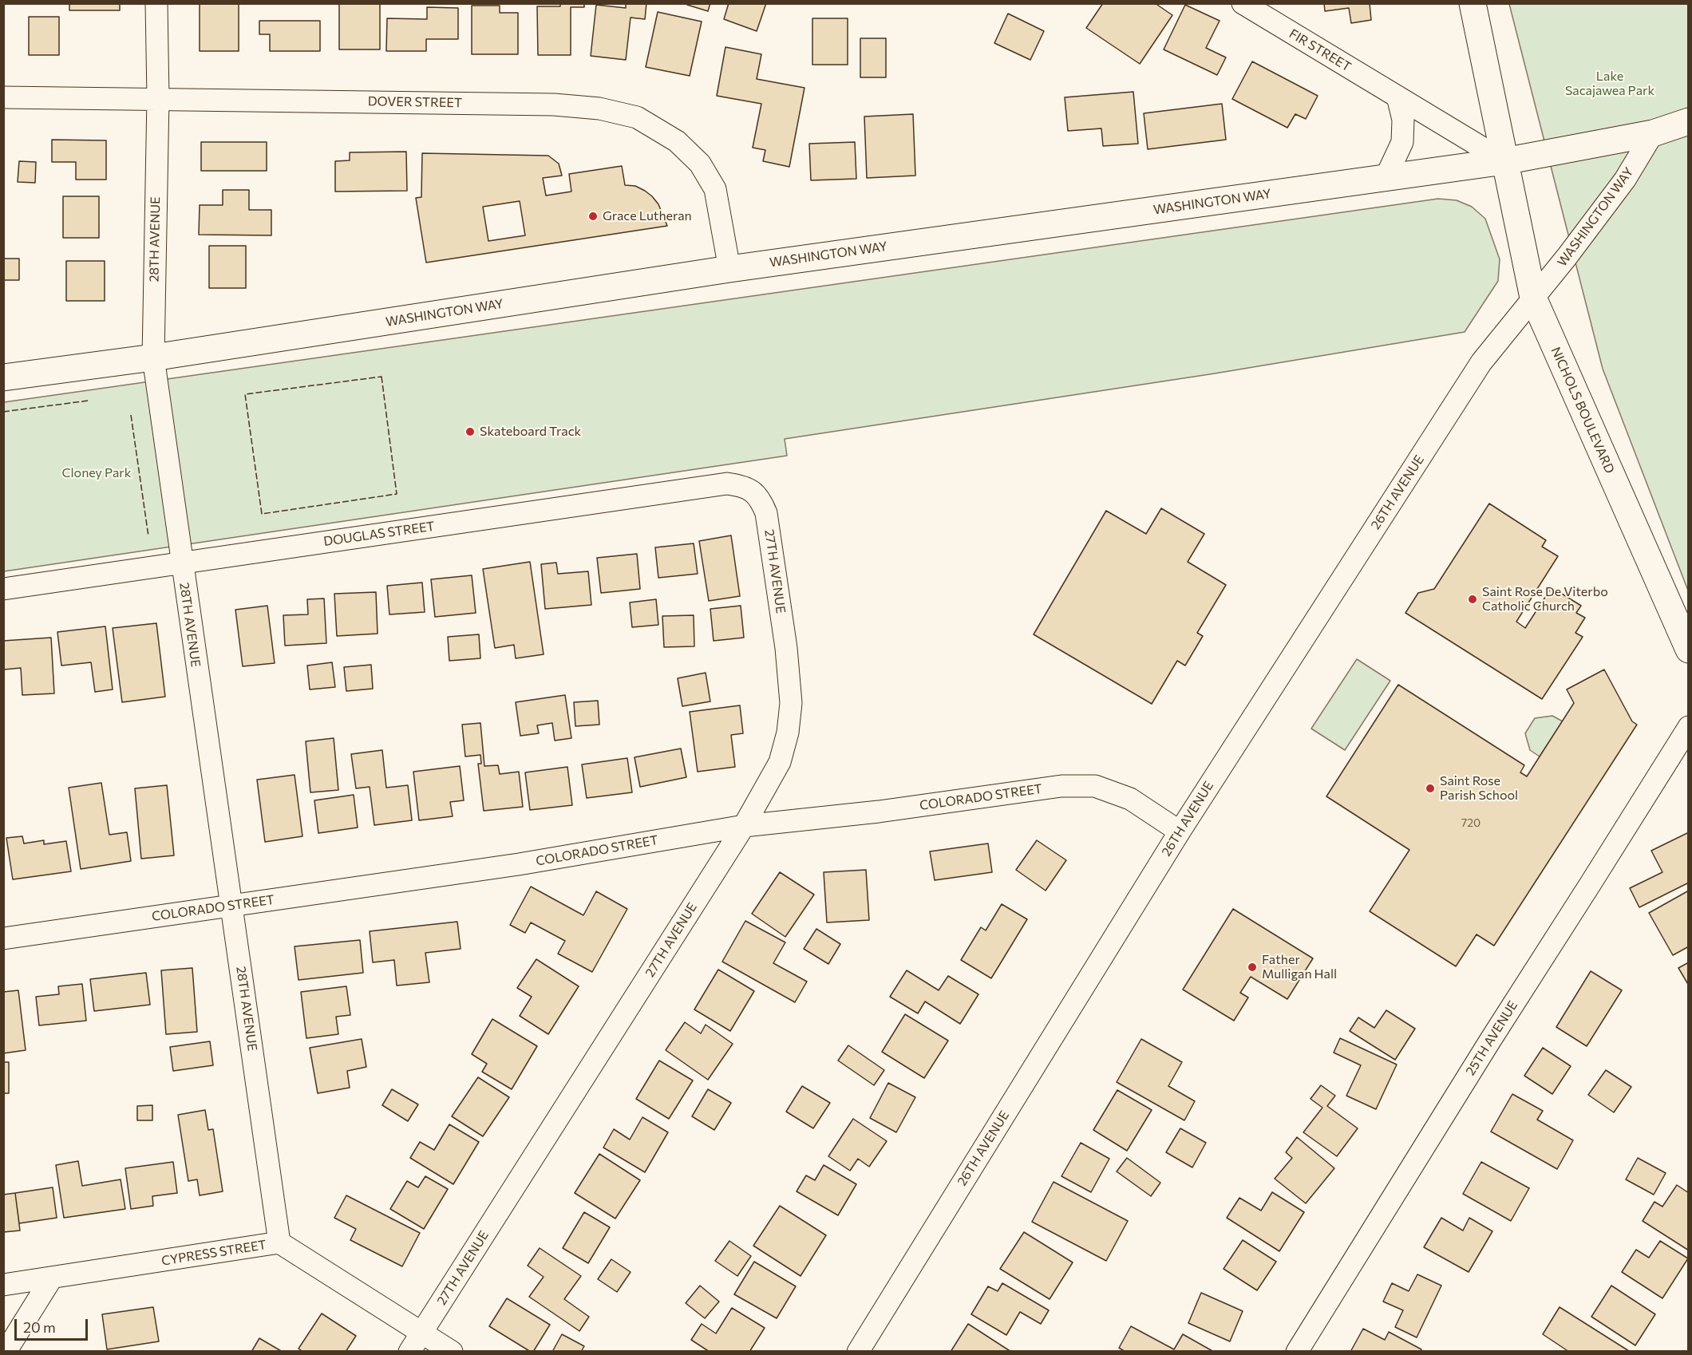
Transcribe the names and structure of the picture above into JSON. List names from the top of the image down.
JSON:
{
  "streets": {
    "main road": ["WASHINGTON WAY", "NICHOLS BOULEVARD"],
    "street": [
      "FIR STREET",
      "DOVER STREET",
      "28TH AVENUE",
      "26TH AVENUE",
      "DOUGLAS STREET",
      "27TH AVENUE",
      "COLORADO STREET",
      "25TH AVENUE",
      "CYPRESS STREET"
    ]
  },
  "crossings": [
    ["FIR STREET", "WASHINGTON WAY"],
    ["FIR STREET", "NICHOLS BOULEVARD"],
    ["DOVER STREET", "WASHINGTON WAY"],
    ["DOVER STREET", "28TH AVENUE"],
    ["WASHINGTON WAY", "28TH AVENUE"],
    ["WASHINGTON WAY", "NICHOLS BOULEVARD"],
    ["WASHINGTON WAY", "26TH AVENUE"],
    ["28TH AVENUE", "DOUGLAS STREET"],
    ["28TH AVENUE", "COLORADO STREET"],
    ["28TH AVENUE", "CYPRESS STREET"],
    ["NICHOLS BOULEVARD", "26TH AVENUE"],
    ["26TH AVENUE", "COLORADO STREET"],
    ["DOUGLAS STREET", "27TH AVENUE"],
    ["27TH AVENUE", "COLORADO STREET"],
    ["27TH AVENUE", "CYPRESS STREET"]
  ],
  "parks": ["Lake Sacajawea Park", "Cloney Park"],
  "places": [
    "Grace Lutheran",
    "Skateboard Track",
    "Saint Rose De Viterbo Catholic Church",
    "Saint Rose Parish School",
    "Father Mulligan Hall"
  ],
  "house_numbers": ["720"],
  "scale_bar": "20 m"
}
